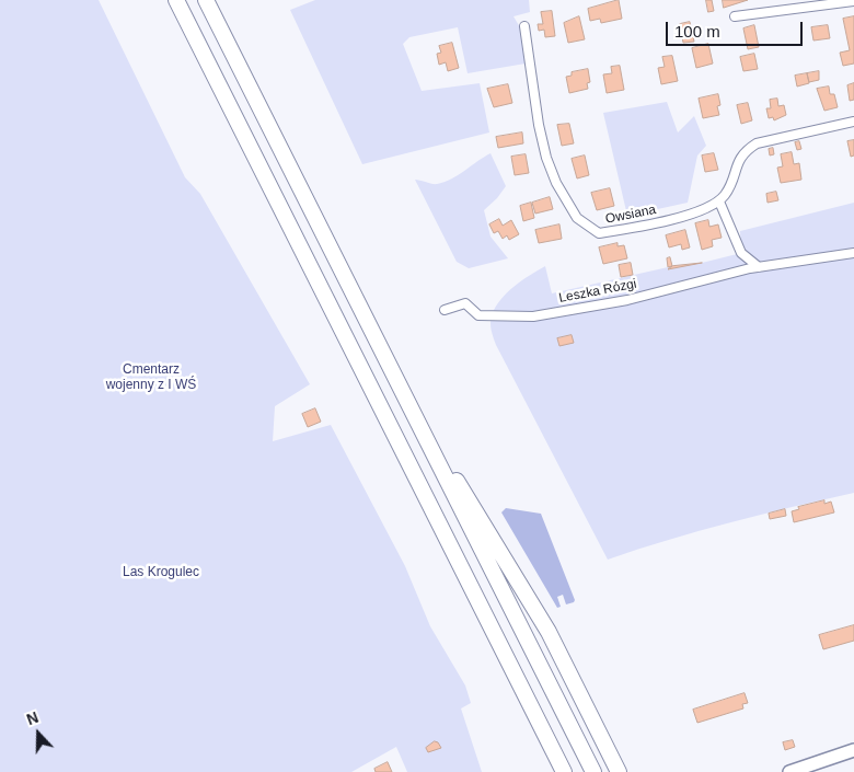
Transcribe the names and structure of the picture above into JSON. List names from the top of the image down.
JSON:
{
  "streets": {
    "street": ["Owsiana", "Leszka Rózgi"]
  },
  "parks": ["Cmentarz wojenny z I WŚ", "Las Krogulec"],
  "scale_bar": "100 m",
  "north": "top"
}
